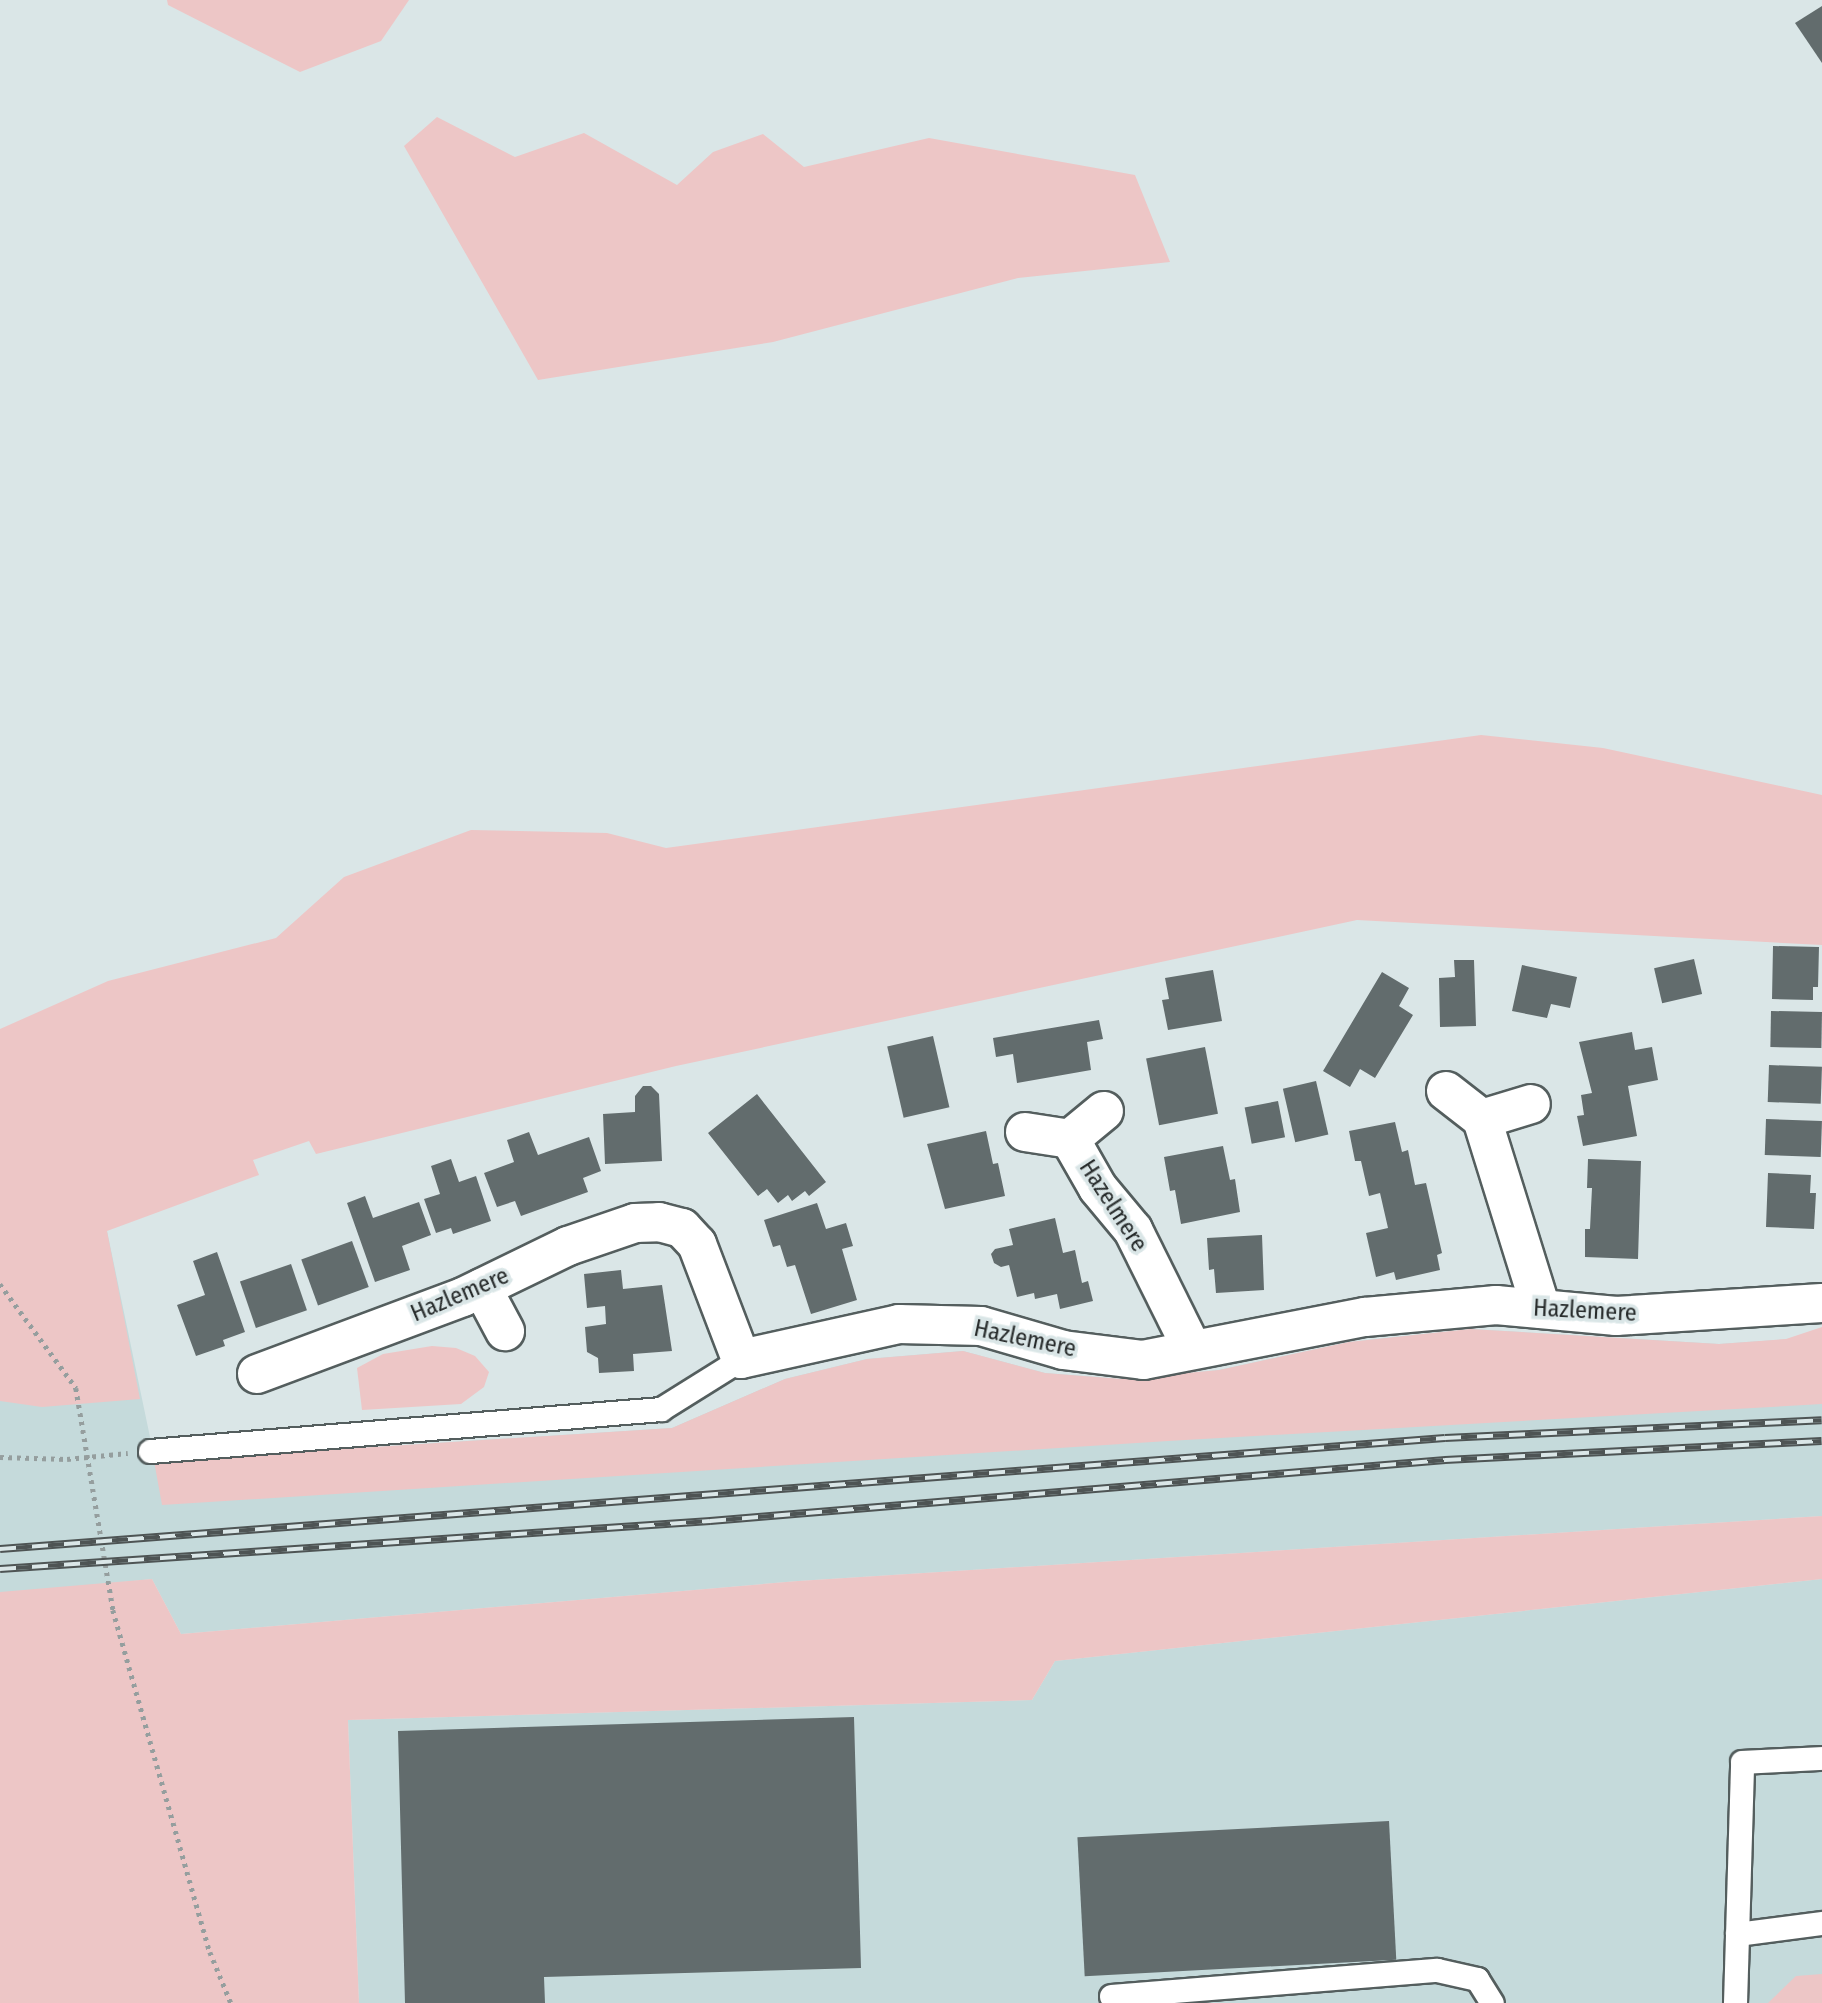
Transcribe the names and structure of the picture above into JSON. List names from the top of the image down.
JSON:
{
  "streets": {
    "street": ["Hazelmere", "Hazlemere"]
  },
  "crossings": [
    ["Hazelmere", "Hazlemere"]
  ]
}
